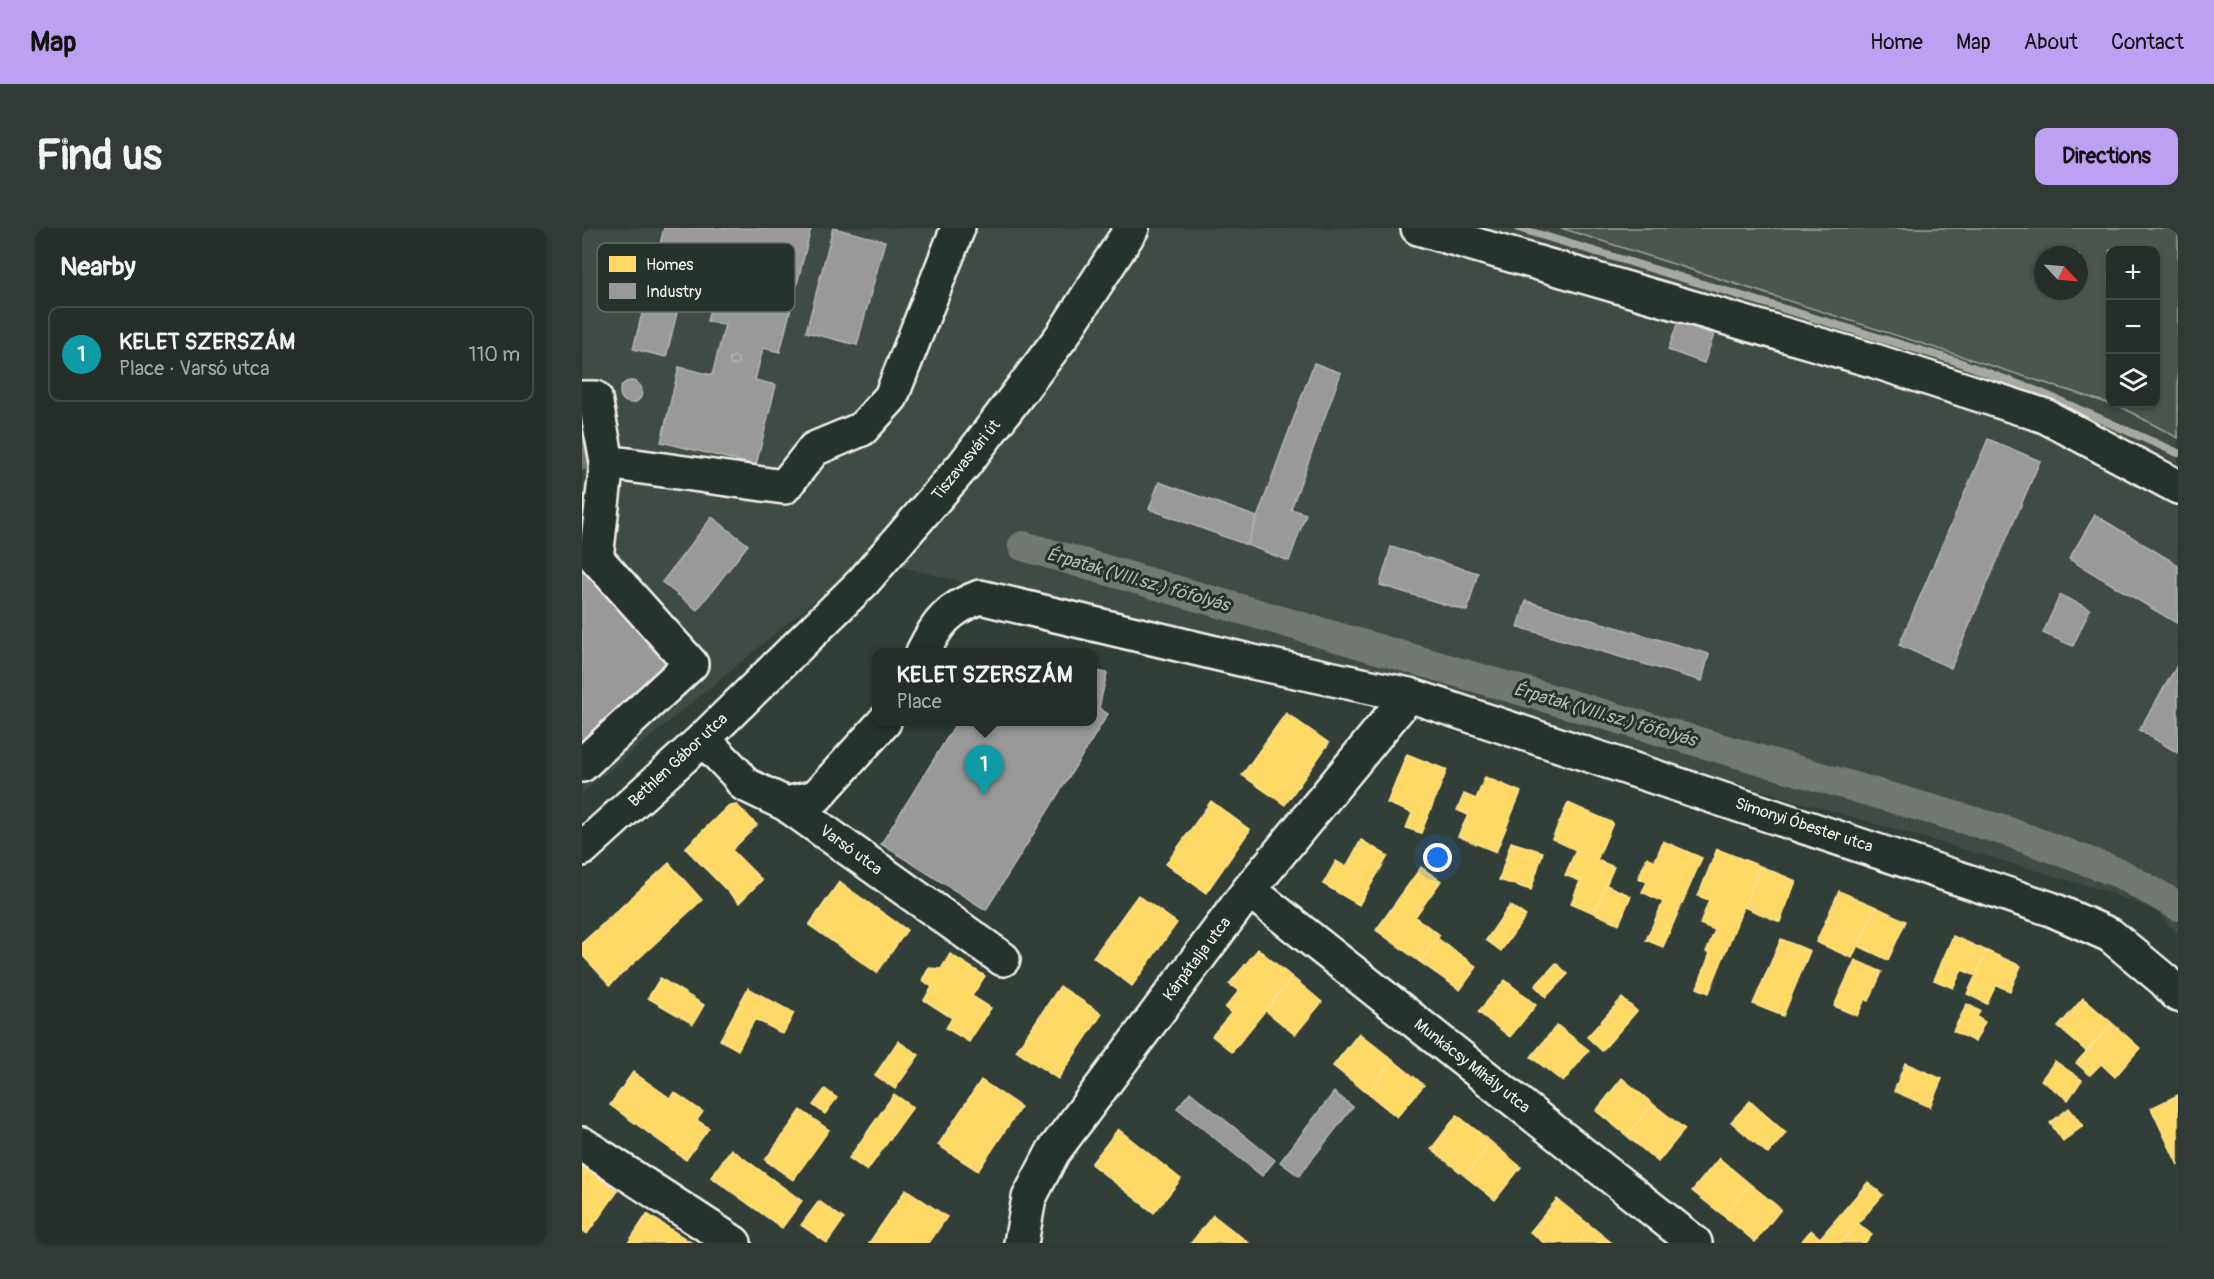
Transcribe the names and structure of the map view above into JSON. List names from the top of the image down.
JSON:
{
  "streets": {
    "street": [
      "Tiszavasvári út",
      "Bethlen Gábor utca",
      "Simonyi Óbester utca",
      "Varsó utca",
      "Kárpátalja utca",
      "Munkácsy Mihály utca"
    ]
  },
  "crossings": [
    ["Tiszavasvári út", "Bethlen Gábor utca"],
    ["Bethlen Gábor utca", "Varsó utca"],
    ["Simonyi Óbester utca", "Kárpátalja utca"],
    ["Kárpátalja utca", "Munkácsy Mihály utca"]
  ],
  "water": ["Érpatak (VIII.sz.) főfolyás"],
  "legend": ["Homes", "Industry"],
  "north": "bottom right",
  "page": {
    "header": "Map",
    "nav": [
      "Home",
      "Map",
      "About",
      "Contact"
    ],
    "buttons": "Directions",
    "title": "Find us",
    "heading": "Nearby",
    "map_buttons": ["+", "−"],
    "list": [
      {
        "mark": "1",
        "name": "KELET SZERSZÁM",
        "note": "Place · Varsó utca",
        "value": "110 m"
      }
    ],
    "popup": ["KELET SZERSZÁM", "Place"],
    "pins": "1"
  }
}
